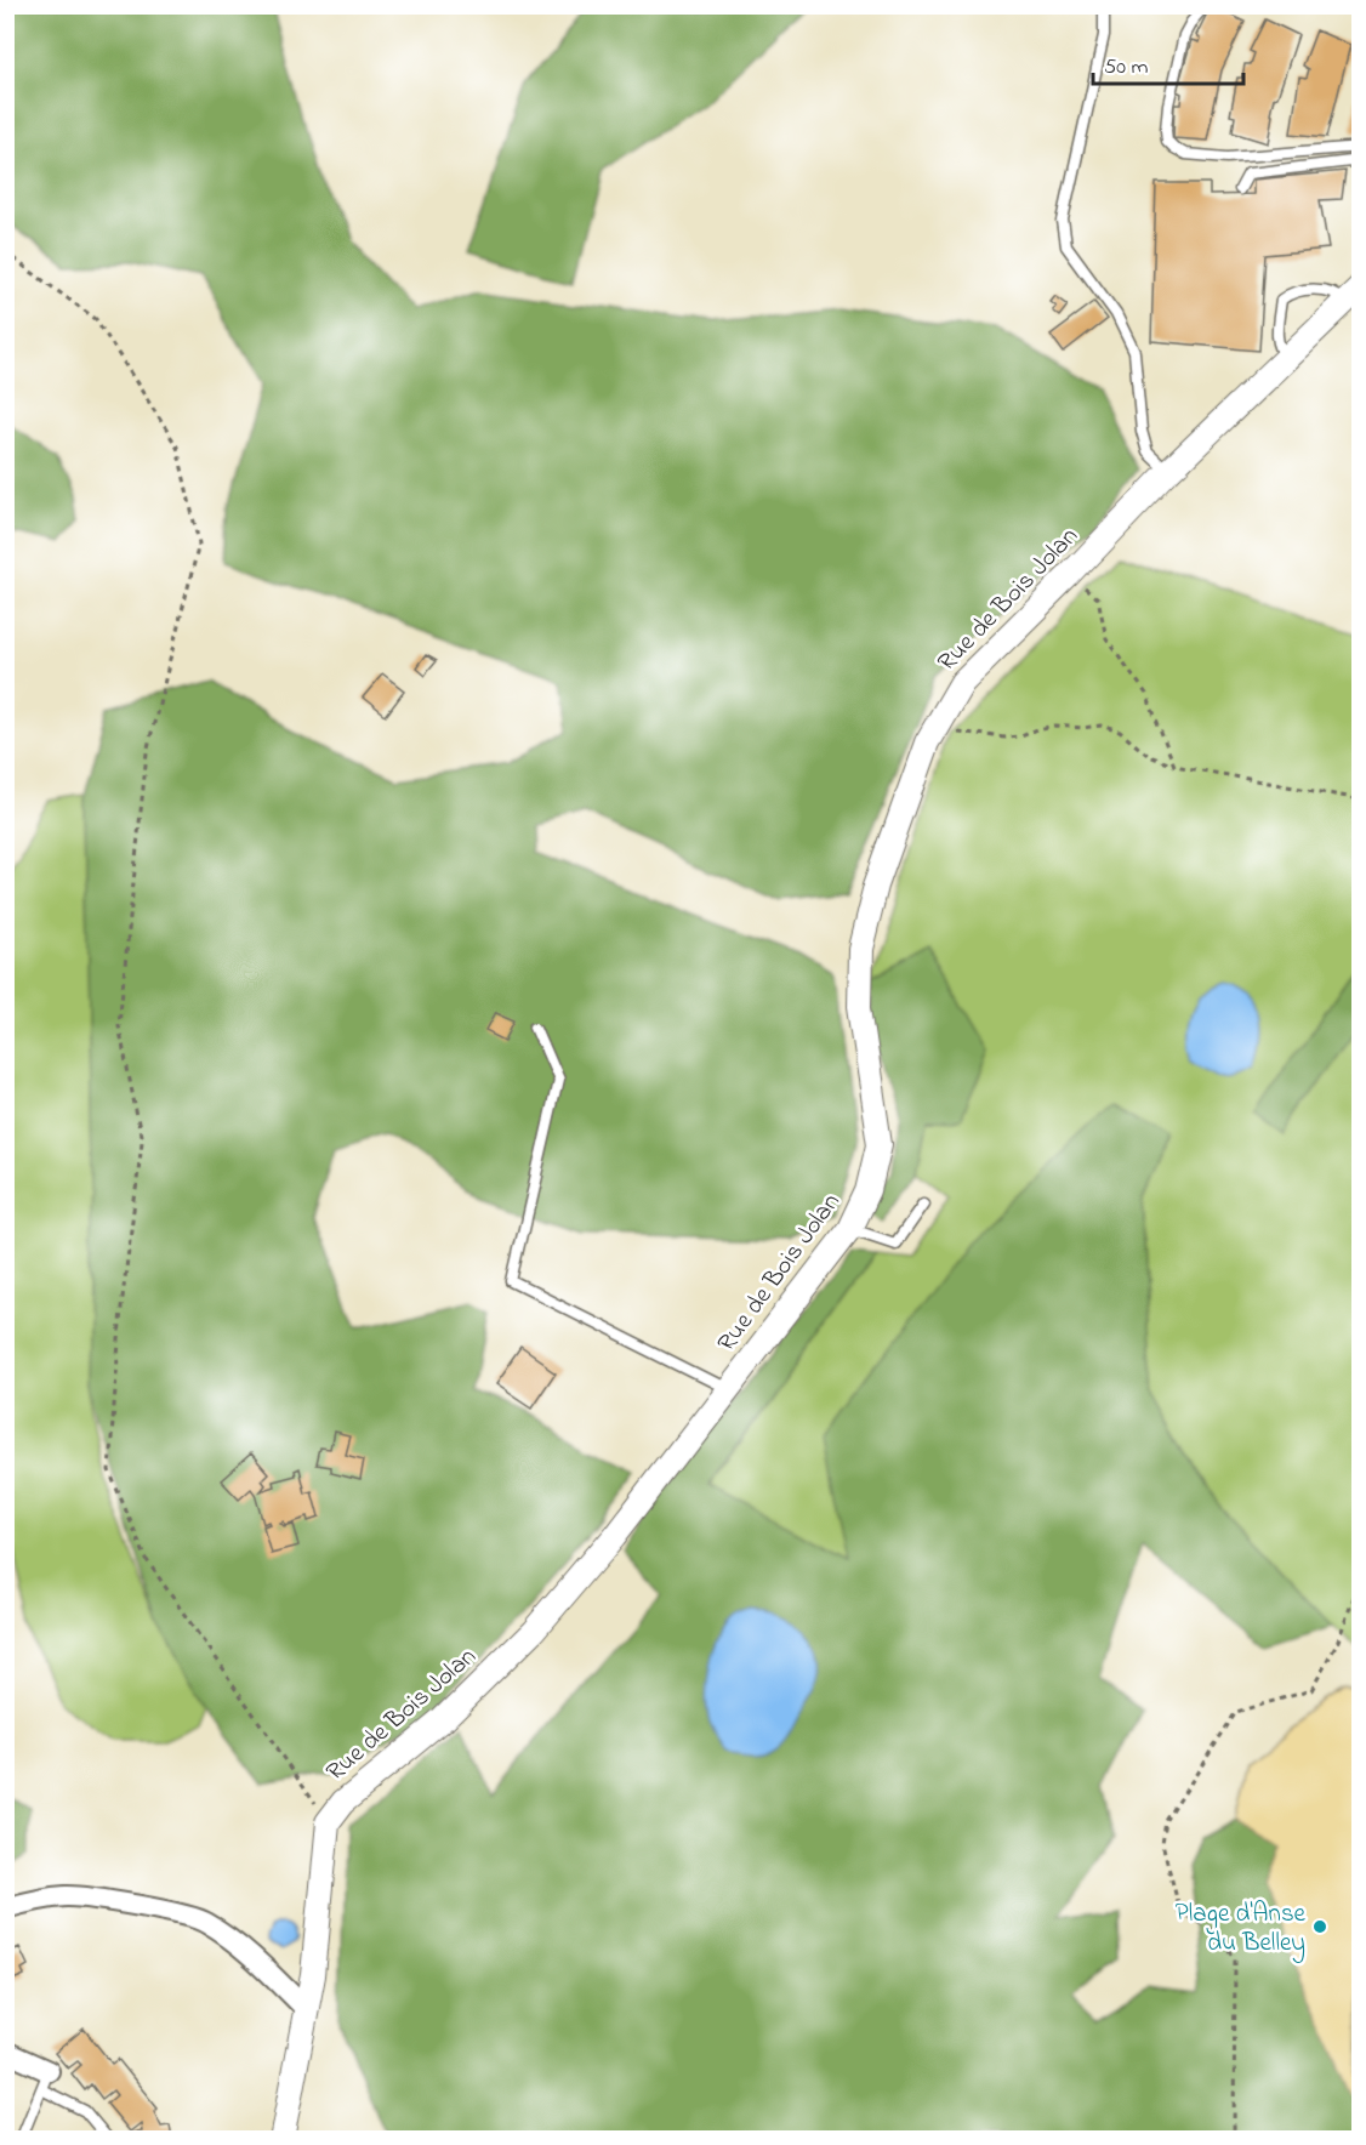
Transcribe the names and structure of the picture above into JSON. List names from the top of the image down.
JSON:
{
  "streets": {
    "street": ["Rue de Bois Jolan"]
  },
  "places": ["Plage d'Anse du Belley"],
  "scale_bar": "50 m"
}
